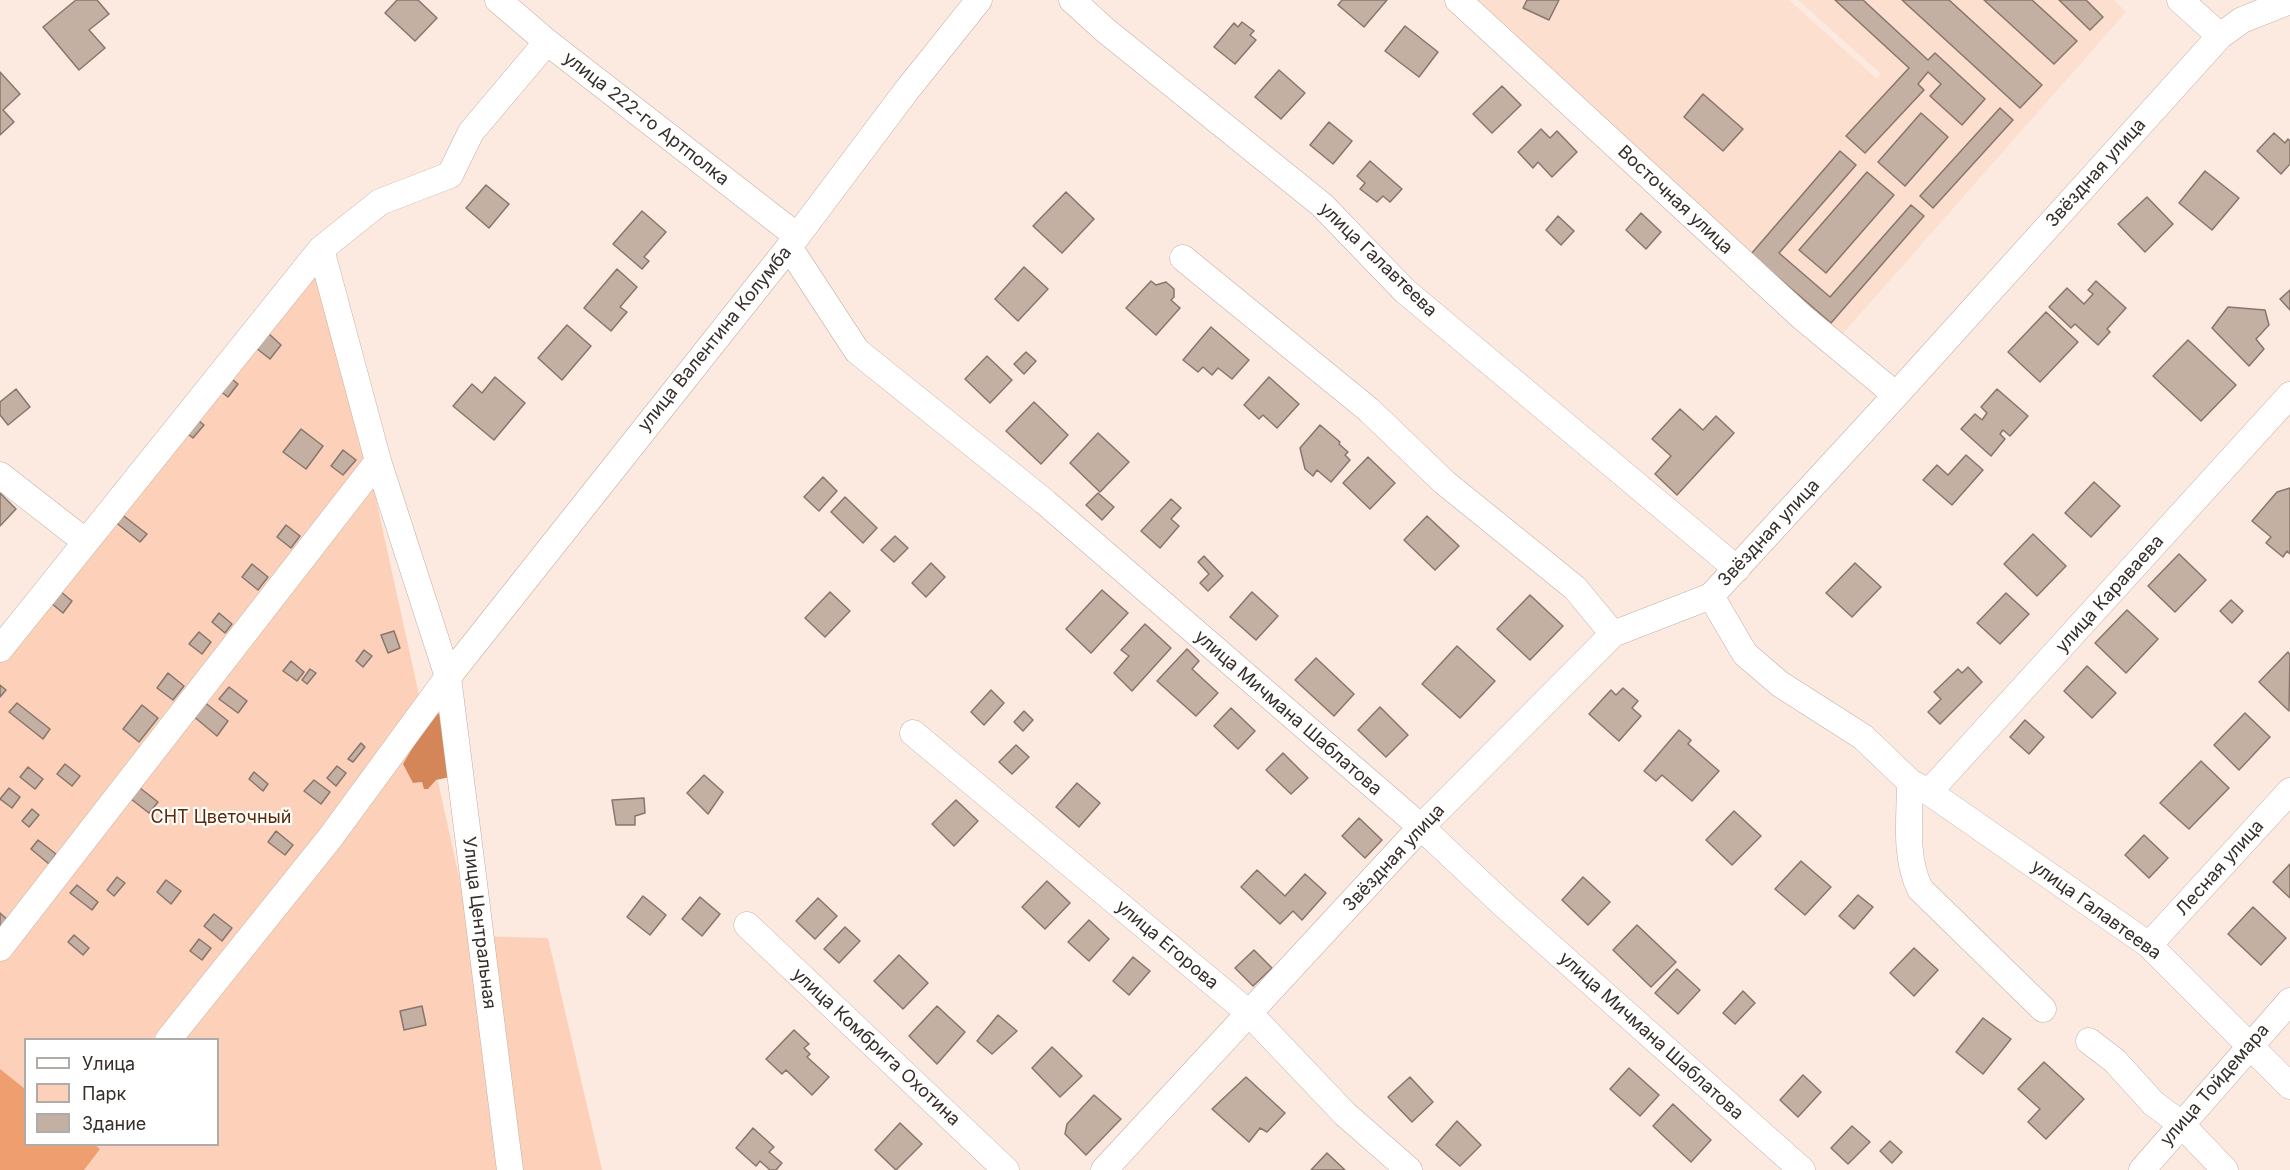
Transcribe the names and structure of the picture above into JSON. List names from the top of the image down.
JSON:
{
  "streets": {
    "street": [
      "улица 222-го Артполка",
      "Звёздная улица",
      "Восточная улица",
      "улица Галавтеева",
      "улица Валентина Колумба",
      "улица Караваева",
      "улица Мичмана Шаблатова",
      "Лесная улица",
      "Улица Центральная",
      "улица Егорова",
      "улица Комбрига Охотина",
      "улица Тойдемара"
    ]
  },
  "crossings": [
    ["улица 222-го Артполка", "улица Валентина Колумба"],
    ["улица 222-го Артполка", "улица Мичмана Шаблатова"],
    ["Звёздная улица", "Восточная улица"],
    ["Звёздная улица", "улица Галавтеева"],
    ["Звёздная улица", "улица Мичмана Шаблатова"],
    ["Звёздная улица", "улица Егорова"],
    ["улица Галавтеева", "улица Караваева"],
    ["улица Галавтеева", "Лесная улица"],
    ["улица Галавтеева", "улица Тойдемара"],
    ["улица Валентина Колумба", "улица Мичмана Шаблатова"],
    ["улица Валентина Колумба", "Улица Центральная"]
  ],
  "parks": ["СНТ Цветочный"],
  "legend": ["Улица", "Парк", "Здание"]
}
